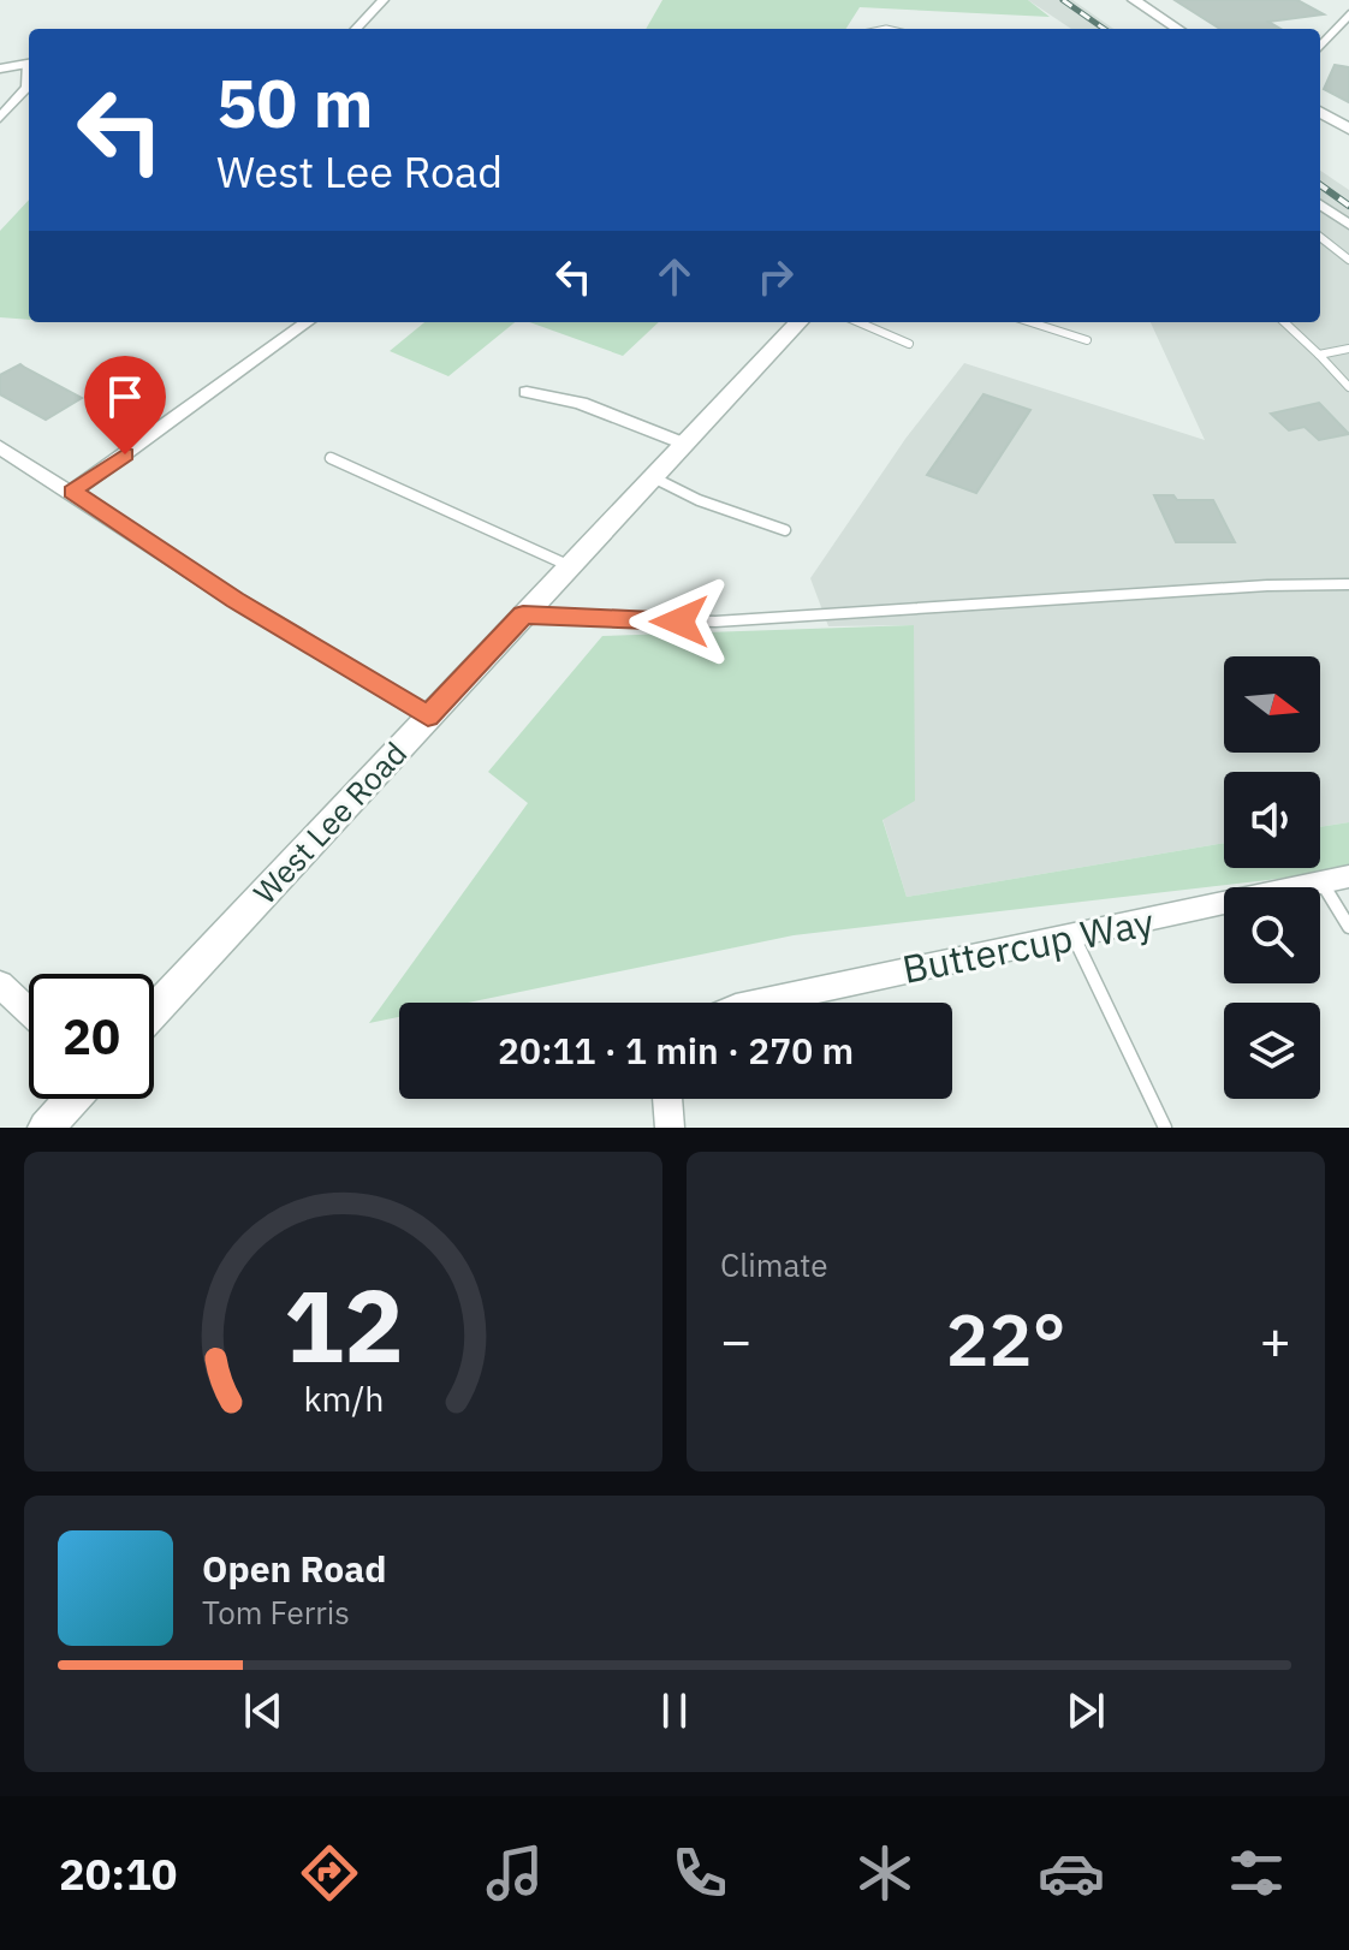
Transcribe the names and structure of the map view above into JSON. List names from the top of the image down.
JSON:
{
  "streets": {
    "street": ["West Lee Road", "Buttercup Way"]
  },
  "north": "right",
  "page": {
    "turn": ["50 m", "West Lee Road"],
    "limit": "20",
    "trip": "20:11 · 1 min · 270 m",
    "tile": "Climate",
    "heat": ["−", "22°", "+"],
    "song": ["Open Road", "Tom Ferris"],
    "tabs": "20:10",
    "gauge": ["12", "km/h"]
  }
}
